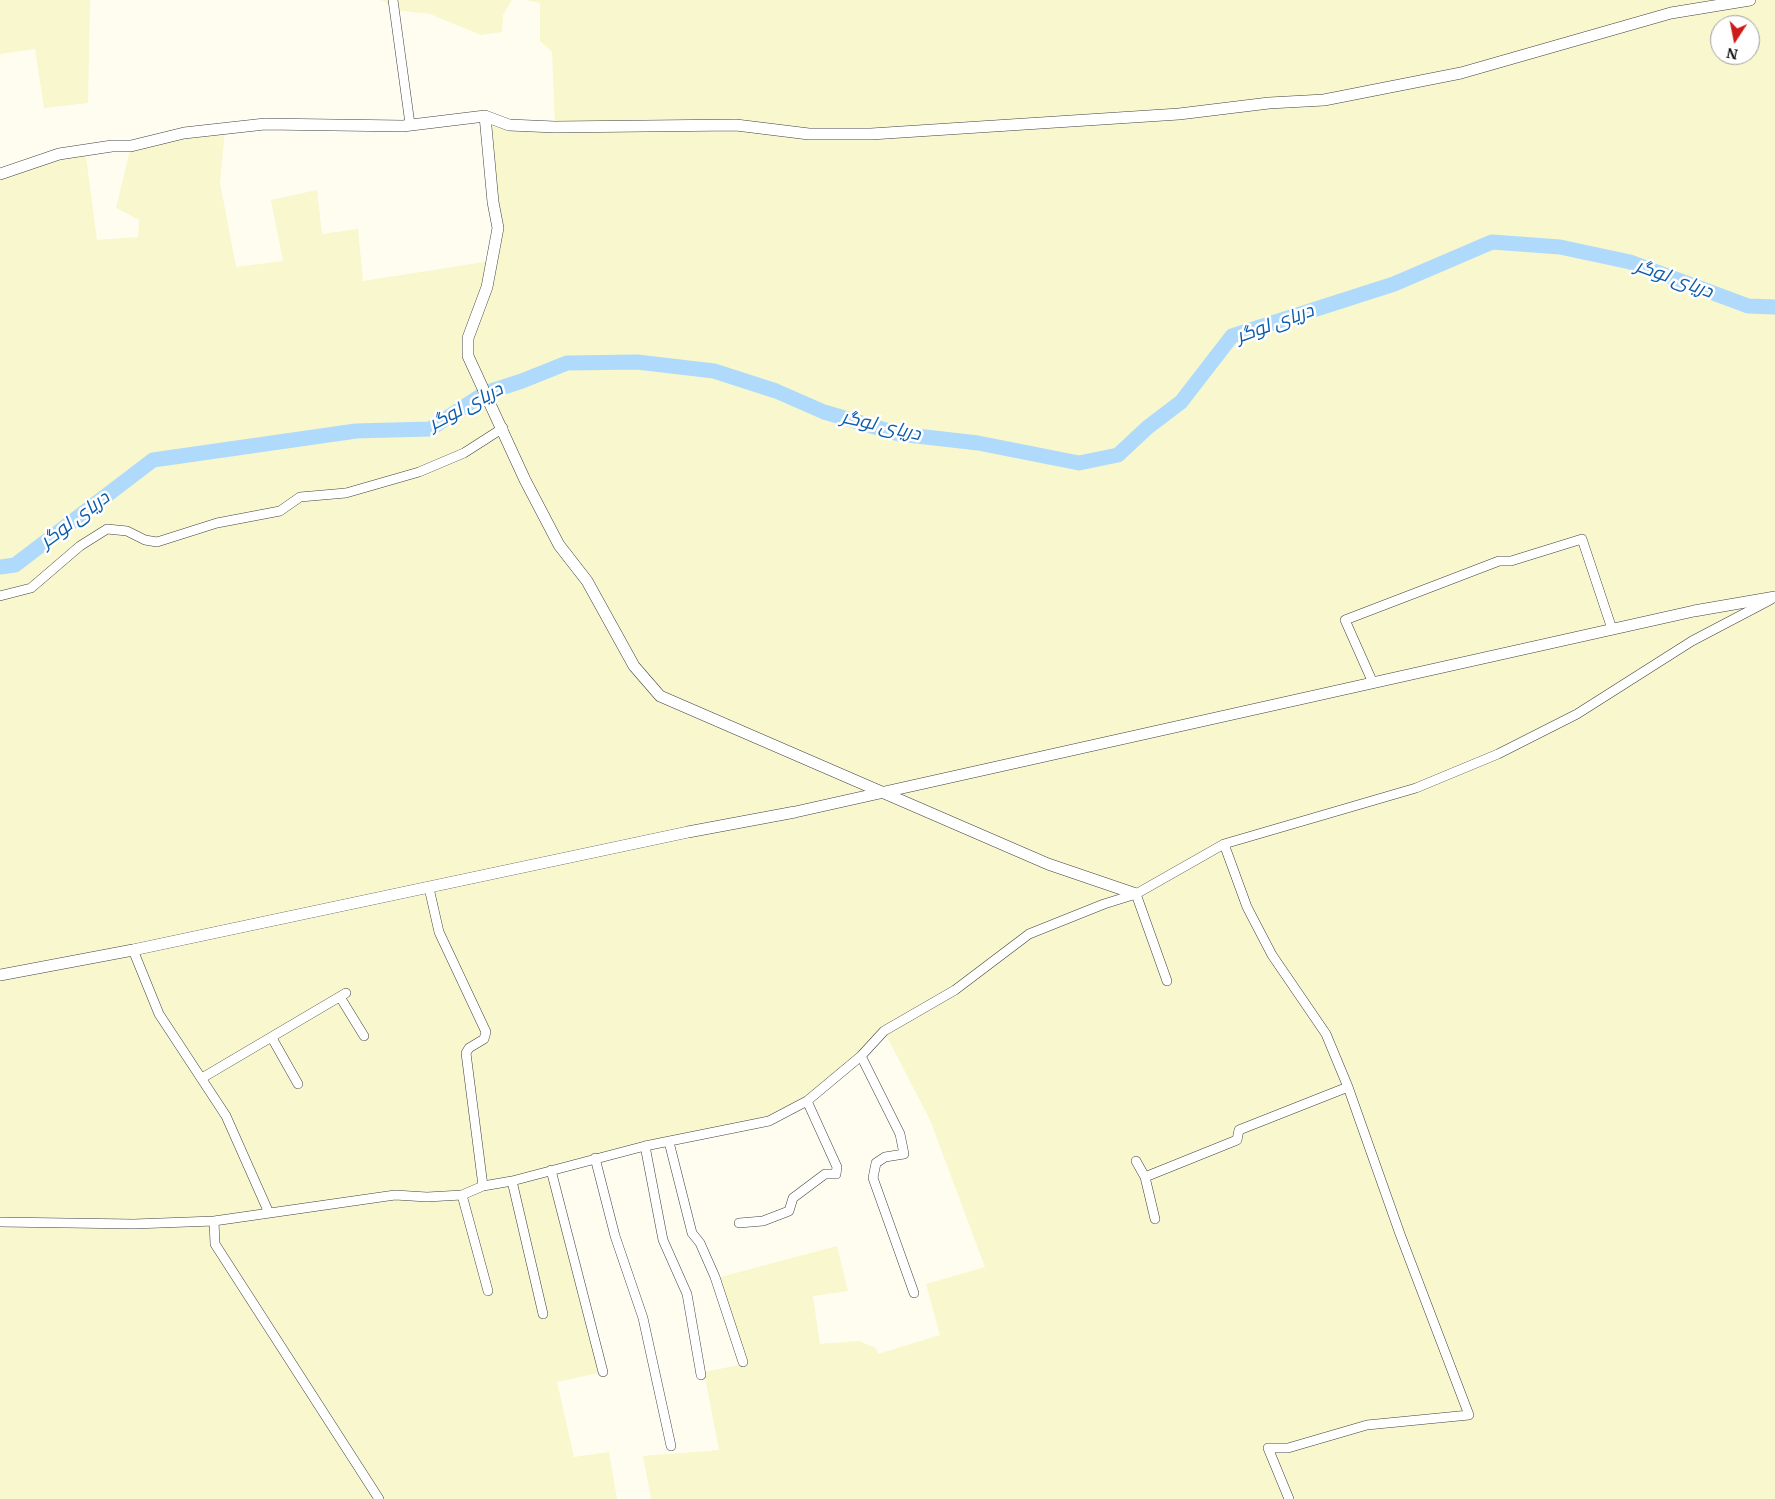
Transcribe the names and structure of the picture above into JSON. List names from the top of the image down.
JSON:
{
  "water": ["دریای لوگر"],
  "north": "bottom"
}
